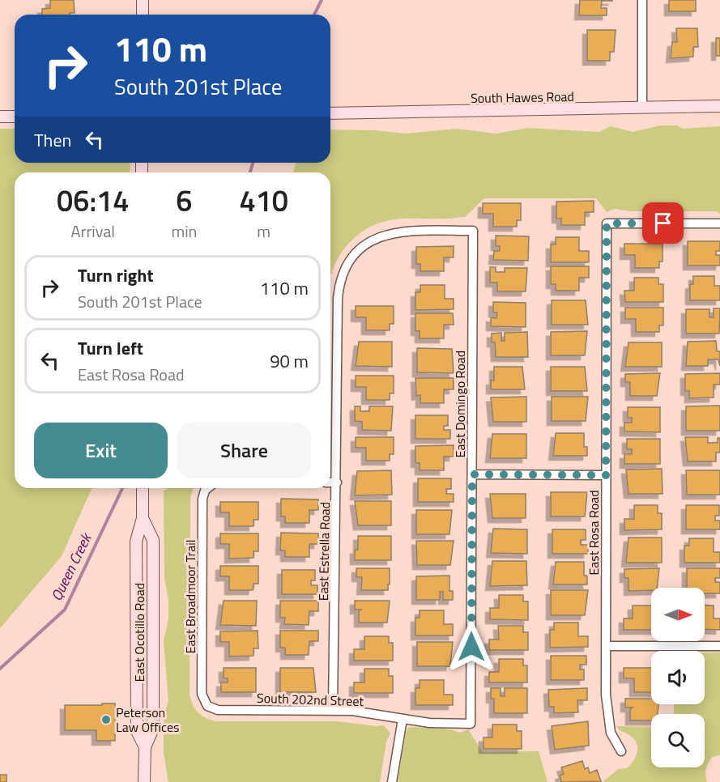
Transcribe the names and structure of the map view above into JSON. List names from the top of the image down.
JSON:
{
  "streets": {
    "main road": ["South Hawes Road", "East Ocotillo Road"],
    "street": [
      "East Domingo Road",
      "East Rosa Road",
      "East Estrella Road",
      "East Broadmoor Trail",
      "South 202nd Street"
    ]
  },
  "crossings": [
    ["East Domingo Road", "East Estrella Road"],
    ["East Domingo Road", "South 202nd Street"],
    ["East Estrella Road", "South 202nd Street"],
    ["East Broadmoor Trail", "South 202nd Street"]
  ],
  "water": ["Queen Creek"],
  "places": ["Peterson Law Offices"],
  "north": "right",
  "page": {
    "turn": ["110 m", "South 201st Place"],
    "then": "Then",
    "eta": [
      "06:14",
      "Arrival",
      "6",
      "min",
      "410",
      "m"
    ],
    "list": [
      {
        "name": "Turn right",
        "note": "South 201st Place",
        "value": "110 m"
      },
      {
        "name": "Turn left",
        "note": "East Rosa Road",
        "value": "90 m"
      }
    ],
    "buttons": ["Exit", "Share"]
  }
}
